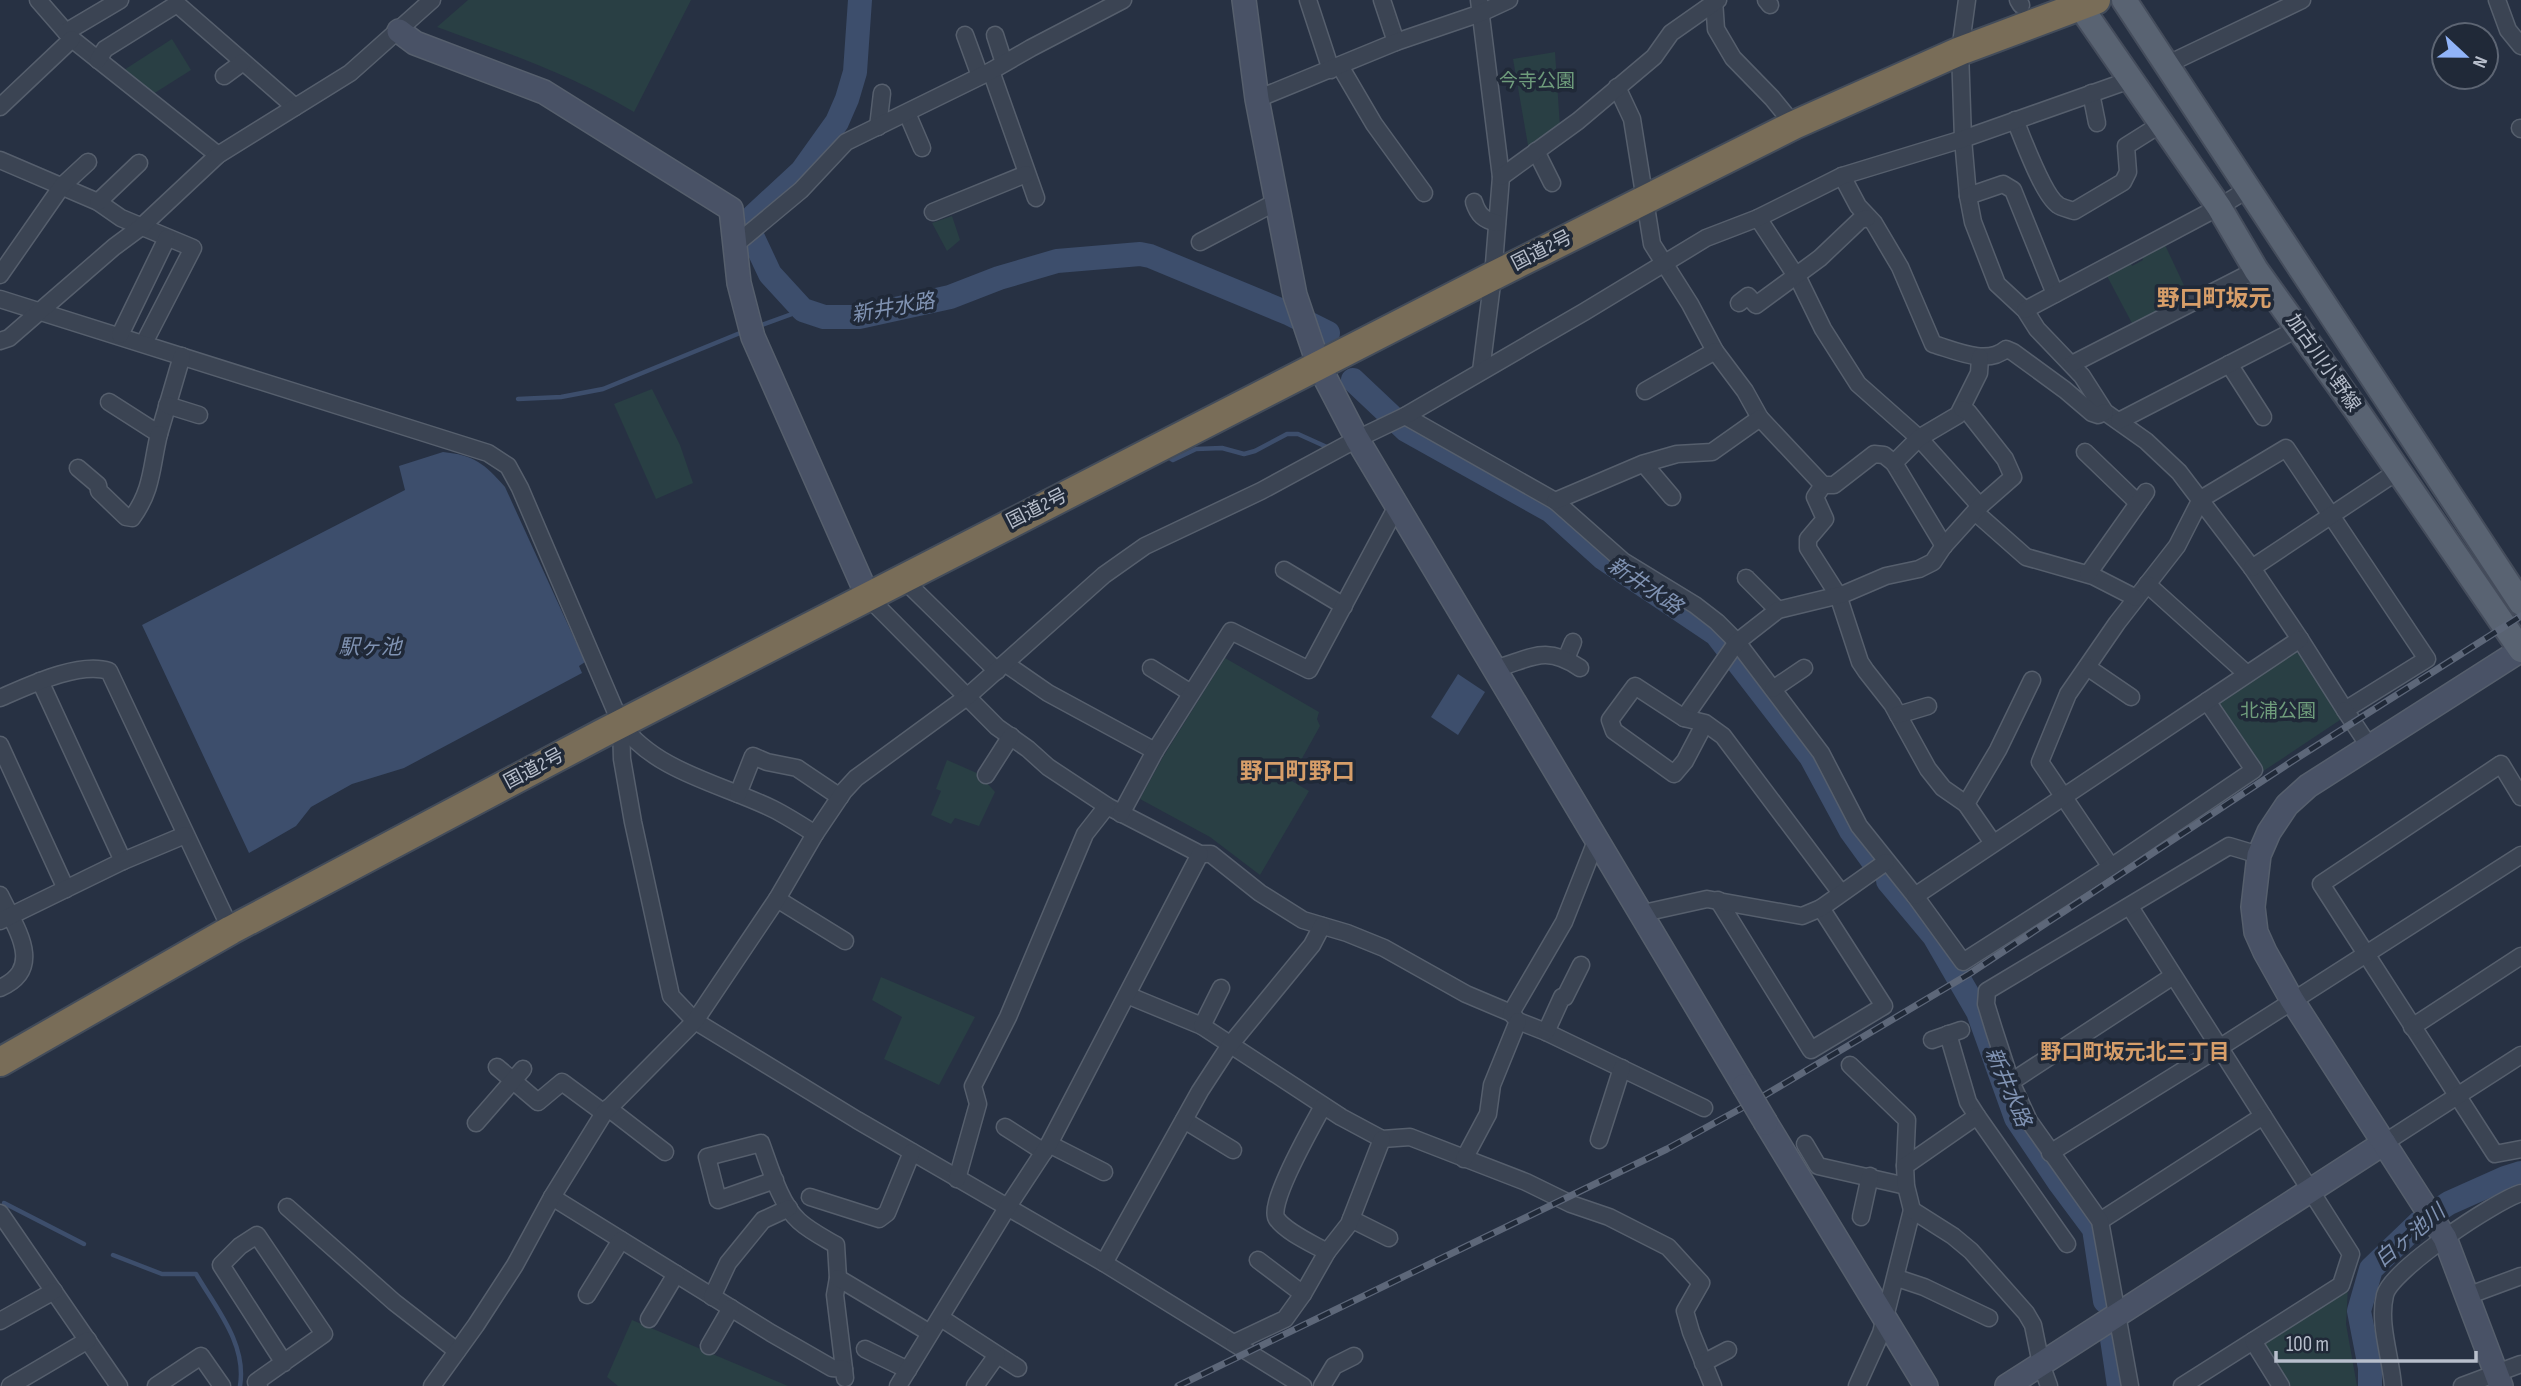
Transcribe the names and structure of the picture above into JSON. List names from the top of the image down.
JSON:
{
  "streets": {
    "highway": ["国道2号"],
    "main road": ["加古川小野線"]
  },
  "crossings": [
    ["国道2号", "加古川小野線"]
  ],
  "districts": ["野口町坂元", "野口町野口", "野口町坂元北三丁目"],
  "water": ["新井水路", "駅ヶ池", "白ヶ池川"],
  "parks": ["今寺公園", "北浦公園"],
  "scale_bar": "100 m",
  "north": "right"
}
